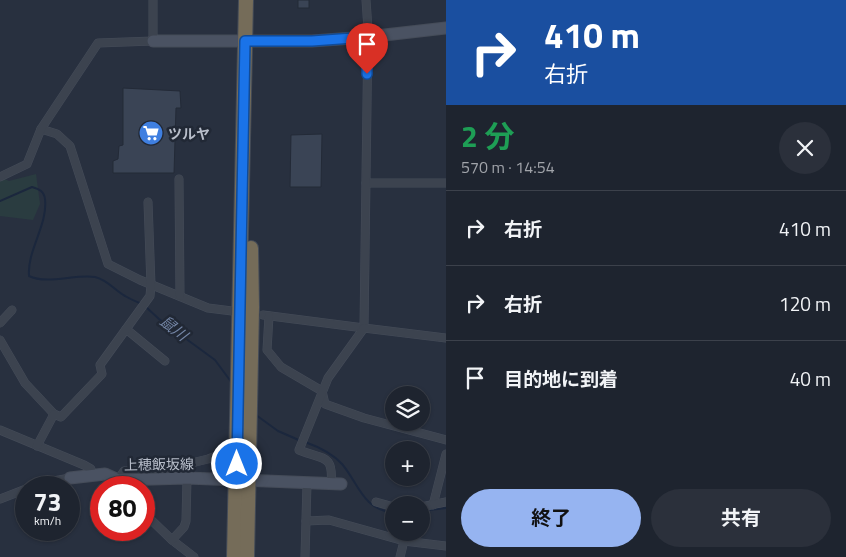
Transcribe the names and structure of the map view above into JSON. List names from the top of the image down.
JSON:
{
  "streets": {
    "street": ["上穂飯坂線"]
  },
  "water": ["鼠川"],
  "places": {
    "supermarket": ["ツルヤ"]
  },
  "page": {
    "turn": ["410 m", "右折"],
    "heading": ["2 分", "570 m · 14:54"],
    "list": [
      {
        "name": "右折",
        "value": "410 m"
      },
      {
        "name": "右折",
        "value": "120 m"
      },
      {
        "name": "目的地に到着",
        "value": "40 m"
      }
    ],
    "map_buttons": ["+", "−"],
    "speed": "73 km/h",
    "limit": "80",
    "buttons": ["終了", "共有"]
  }
}
